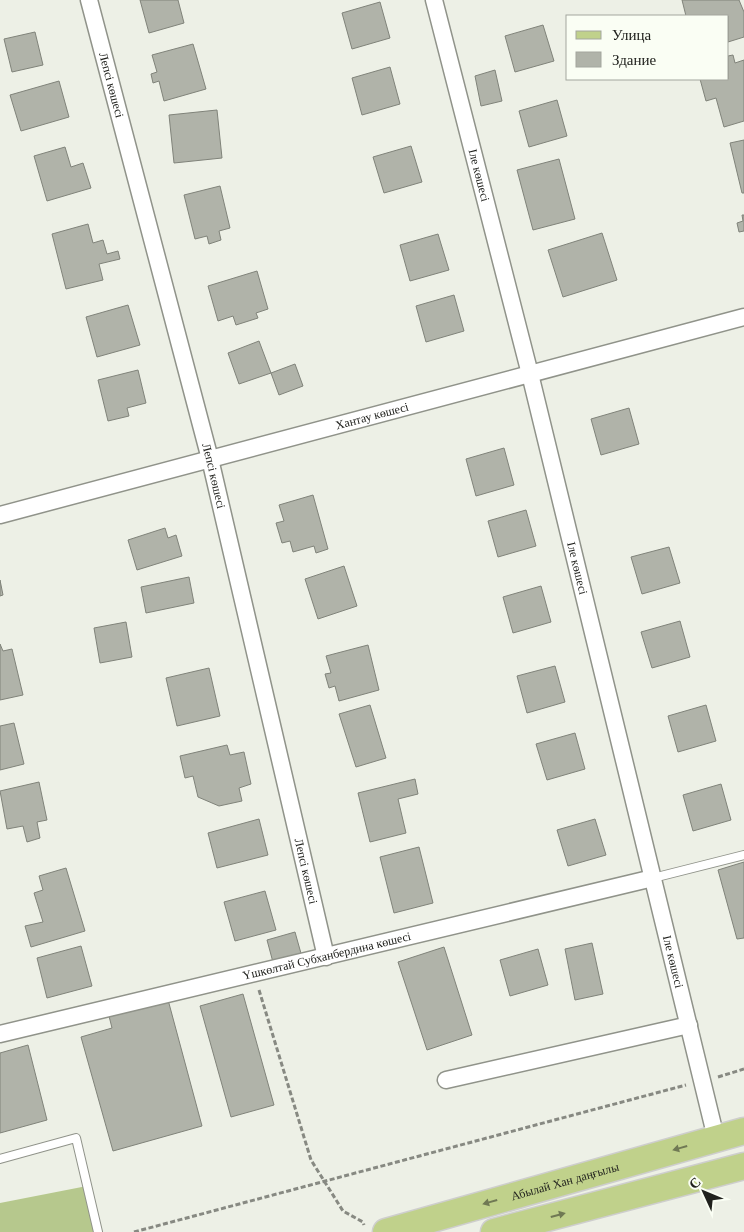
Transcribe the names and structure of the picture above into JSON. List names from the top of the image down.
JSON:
{
  "streets": {
    "main road": ["Абылай Хан даңғылы"],
    "street": [
      "Лепсі көшесі",
      "Іле көшесі",
      "Хантау көшесі",
      "Үшкөлтай Субханбердина көшесі"
    ]
  },
  "crossings": [
    ["Лепсі көшесі", "Хантау көшесі"],
    ["Лепсі көшесі", "Үшкөлтай Субханбердина көшесі"],
    ["Іле көшесі", "Хантау көшесі"],
    ["Іле көшесі", "Үшкөлтай Субханбердина көшесі"],
    ["Іле көшесі", "Абылай Хан даңғылы"]
  ],
  "legend": ["Улица", "Здание"],
  "north": "top left"
}
